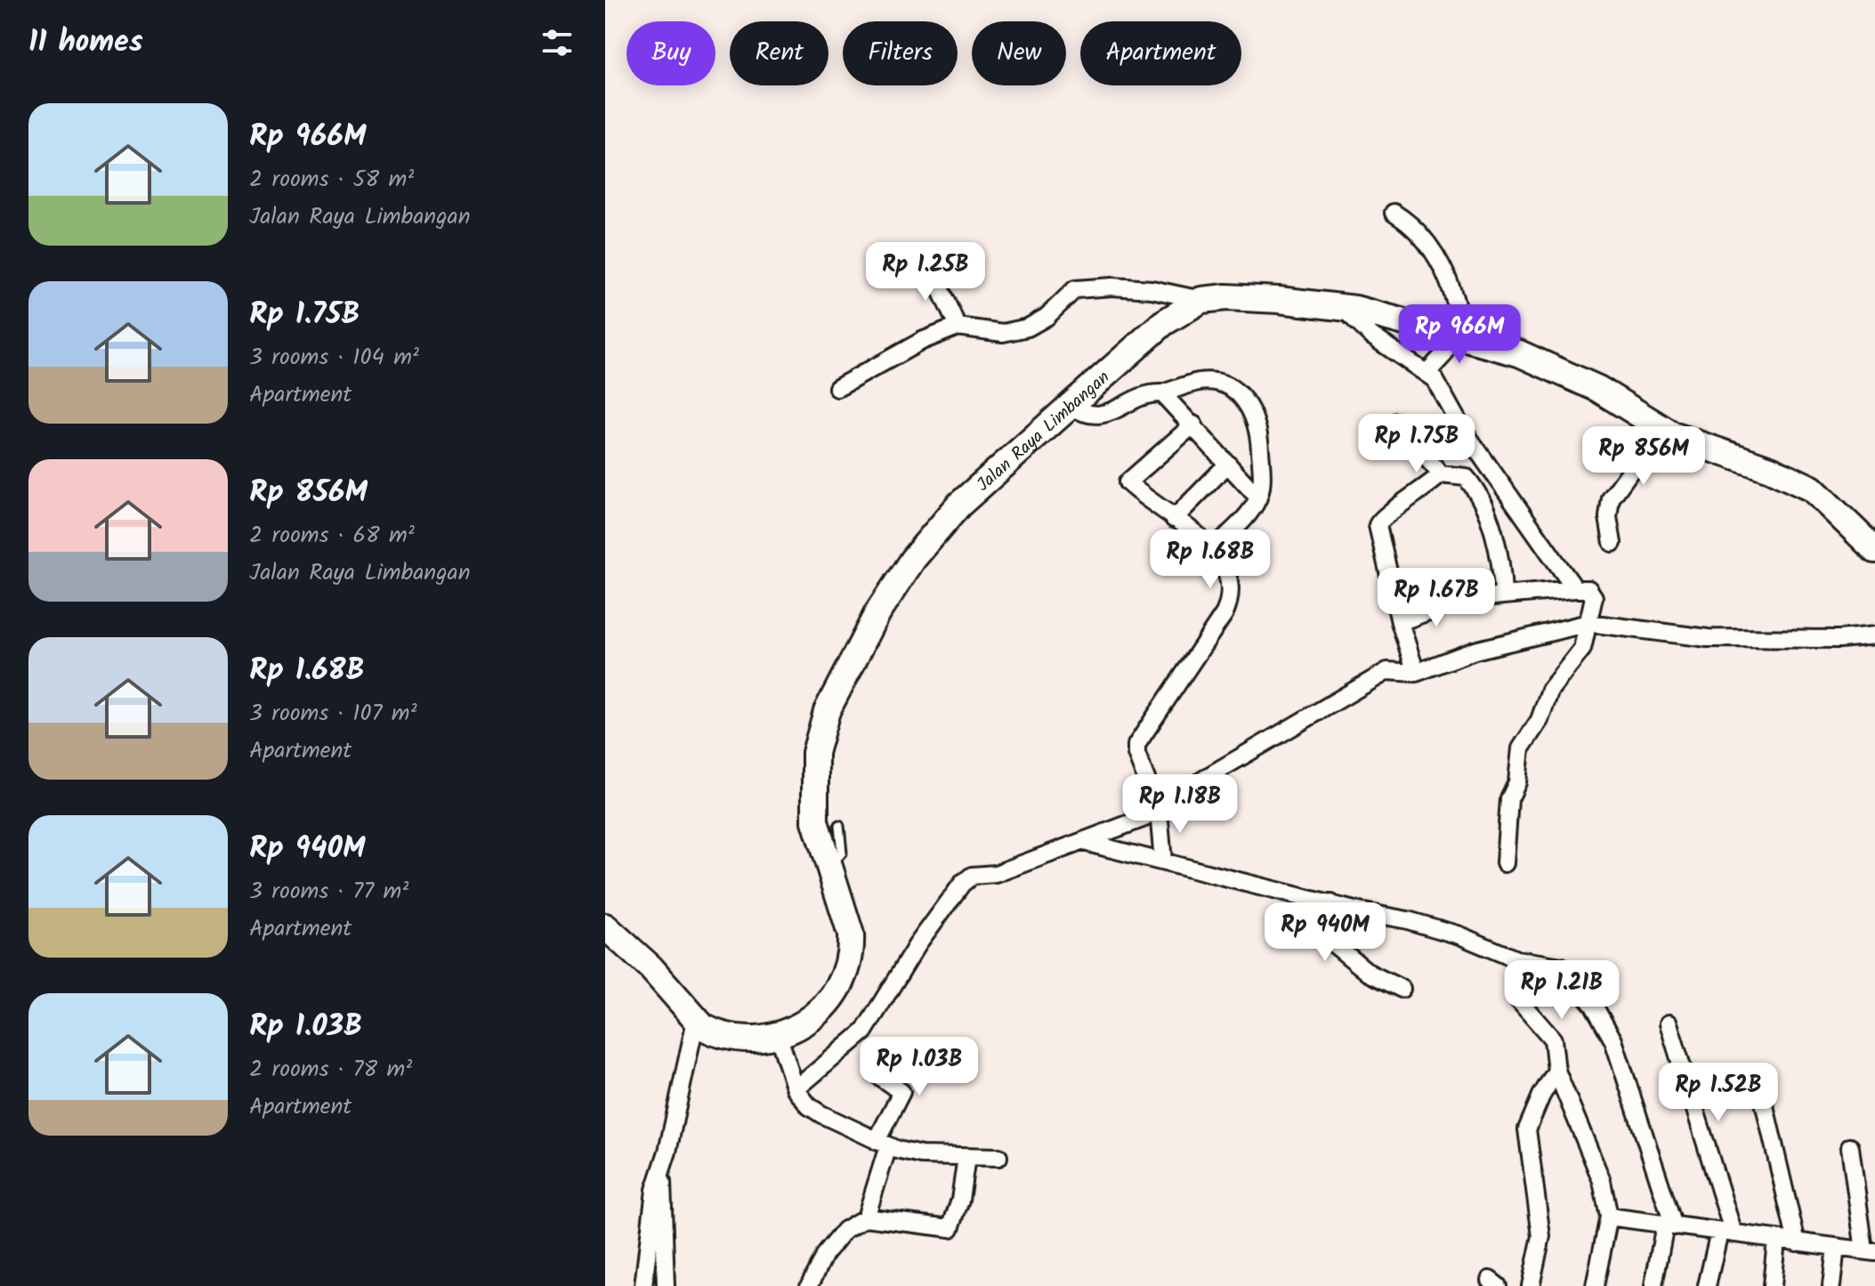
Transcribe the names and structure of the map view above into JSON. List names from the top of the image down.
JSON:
{
  "streets": {
    "highway": ["Jalan Raya Limbangan"]
  },
  "page": {
    "heading": "11 homes",
    "chip": [
      "Buy",
      "Rent",
      "Filters",
      "New",
      "Apartment"
    ],
    "list": [
      {
        "name": "Rp 966M",
        "note": "2 rooms · 58 m² · Jalan Raya Limbangan"
      },
      {
        "name": "Rp 1.75B",
        "note": "3 rooms · 104 m² · Apartment"
      },
      {
        "name": "Rp 856M",
        "note": "2 rooms · 68 m² · Jalan Raya Limbangan"
      },
      {
        "name": "Rp 1.68B",
        "note": "3 rooms · 107 m² · Apartment"
      },
      {
        "name": "Rp 940M",
        "note": "3 rooms · 77 m² · Apartment"
      },
      {
        "name": "Rp 1.03B",
        "note": "2 rooms · 78 m² · Apartment"
      }
    ],
    "price": [
      "Rp 1.25B",
      "Rp 966M",
      "Rp 1.75B",
      "Rp 856M",
      "Rp 1.68B",
      "Rp 1.67B",
      "Rp 1.18B",
      "Rp 940M",
      "Rp 1.21B",
      "Rp 1.03B",
      "Rp 1.52B"
    ]
  }
}
